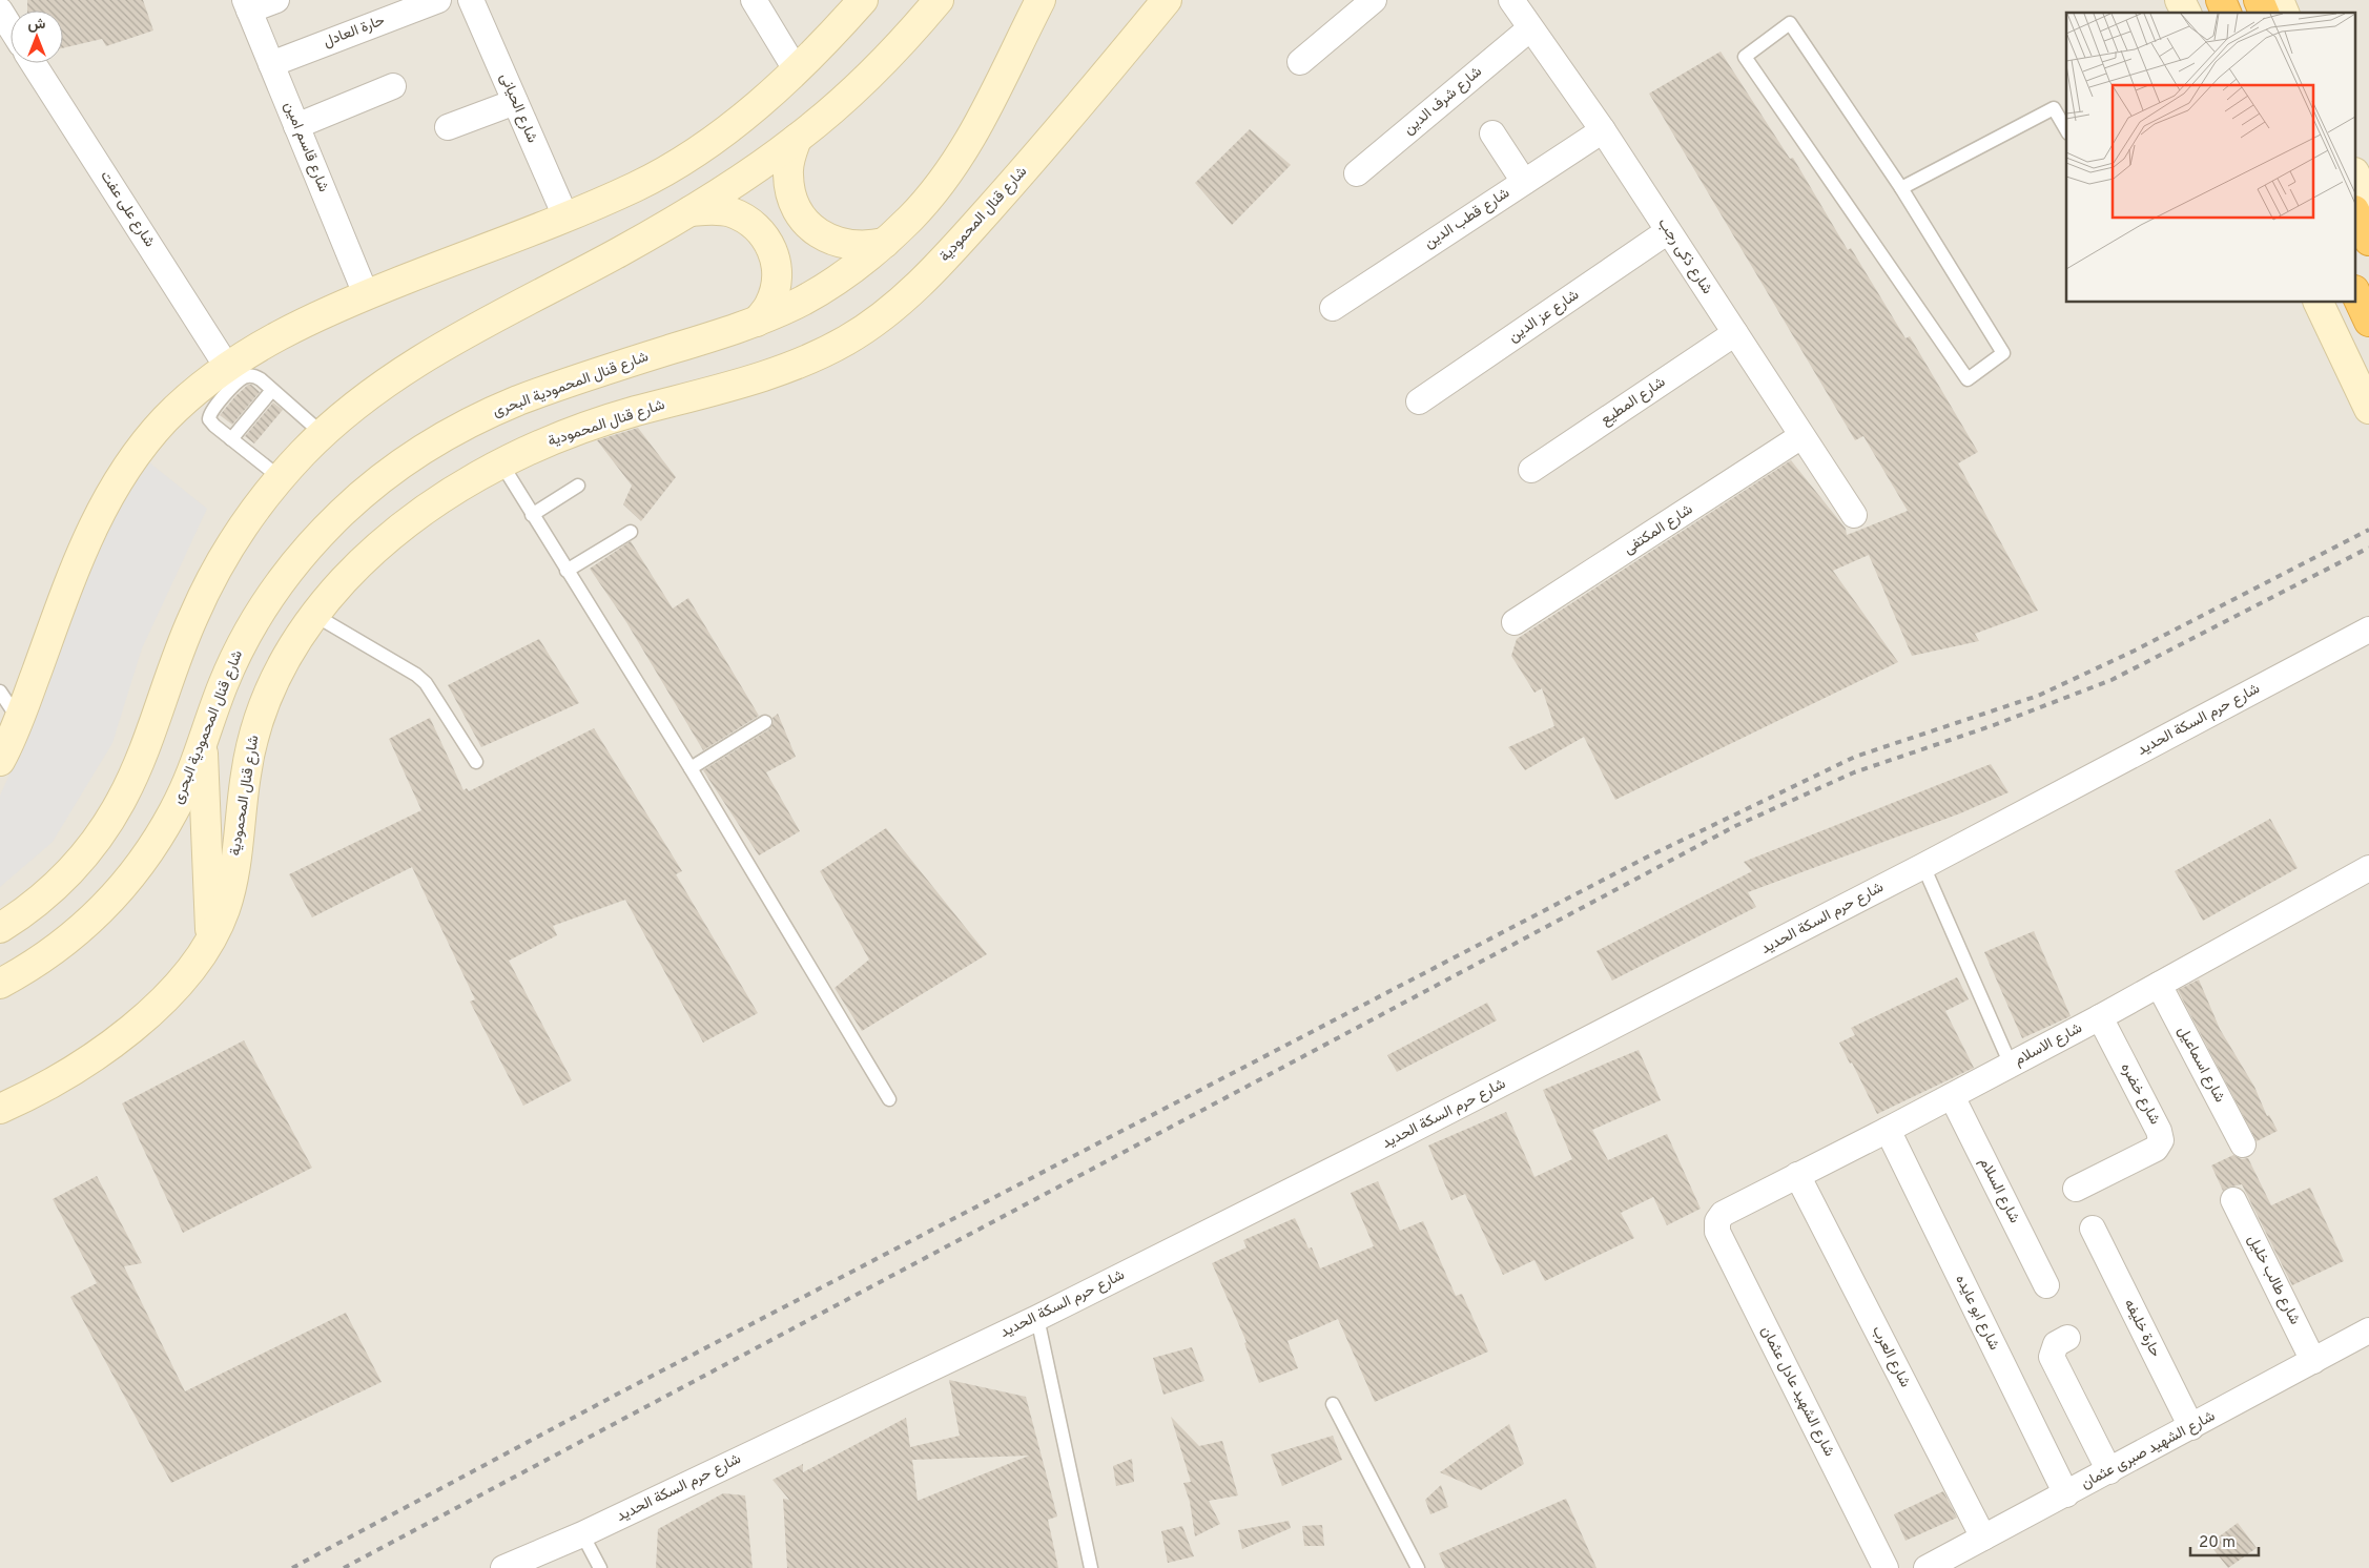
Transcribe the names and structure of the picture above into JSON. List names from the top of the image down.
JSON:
{
  "streets": {
    "main road": ["شارع قنال المحمودية", "شارع قنال المحمودية البحرى"],
    "street": [
      "حارة العادل",
      "شارع شرف الدين",
      "شارع الحيانى",
      "شارع قاسم امين",
      "شارع على عفت",
      "شارع قطب الدين",
      "شارع ذكى رجب",
      "شارع عز الدين",
      "شارع المطيع",
      "شارع المكتفى",
      "شارع حرم السكة الحديد",
      "شارع الاسلام",
      "شارع اسماعيل",
      "شارع خضره",
      "شارع السلام",
      "شارع طالب خليل",
      "شارع ابو عايده",
      "حارة خليفه",
      "شارع العرب",
      "شارع الشهيد عادل عثمان",
      "شارع الشهيد صبرى عثمان"
    ]
  },
  "crossings": [
    ["حارة العادل", "شارع قاسم امين"],
    ["شارع شرف الدين", "شارع ذكى رجب"],
    ["شارع قطب الدين", "شارع ذكى رجب"],
    ["شارع ذكى رجب", "شارع عز الدين"],
    ["شارع ذكى رجب", "شارع المطيع"],
    ["شارع ذكى رجب", "شارع المكتفى"],
    ["شارع الاسلام", "شارع اسماعيل"],
    ["شارع الاسلام", "شارع خضره"],
    ["شارع الاسلام", "شارع السلام"],
    ["شارع الاسلام", "شارع ابو عايده"],
    ["شارع الاسلام", "شارع العرب"],
    ["شارع الاسلام", "شارع الشهيد عادل عثمان"],
    ["شارع طالب خليل", "شارع الشهيد صبرى عثمان"],
    ["شارع ابو عايده", "شارع الشهيد صبرى عثمان"],
    ["حارة خليفه", "شارع الشهيد صبرى عثمان"],
    ["شارع العرب", "شارع الشهيد صبرى عثمان"]
  ],
  "scale_bar": "20 m",
  "north": "top"
}
